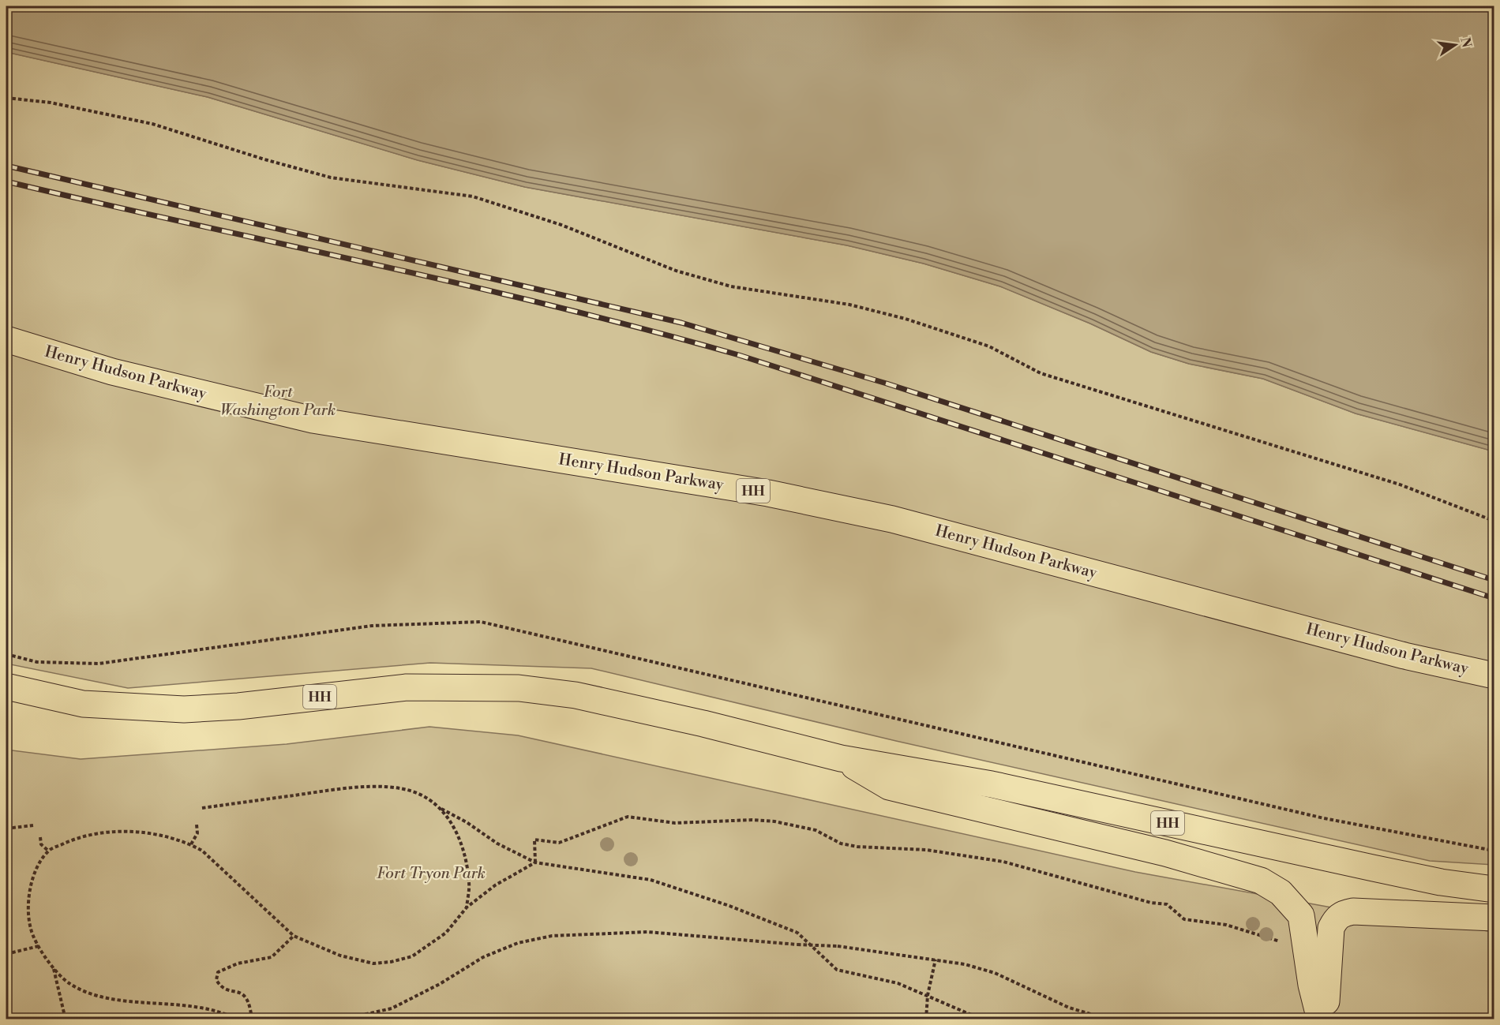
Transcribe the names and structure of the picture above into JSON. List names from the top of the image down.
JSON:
{
  "streets": {
    "highway": ["Henry Hudson Parkway", "HH"]
  },
  "parks": ["Fort Washington Park", "Fort Tryon Park"],
  "north": "right"
}
